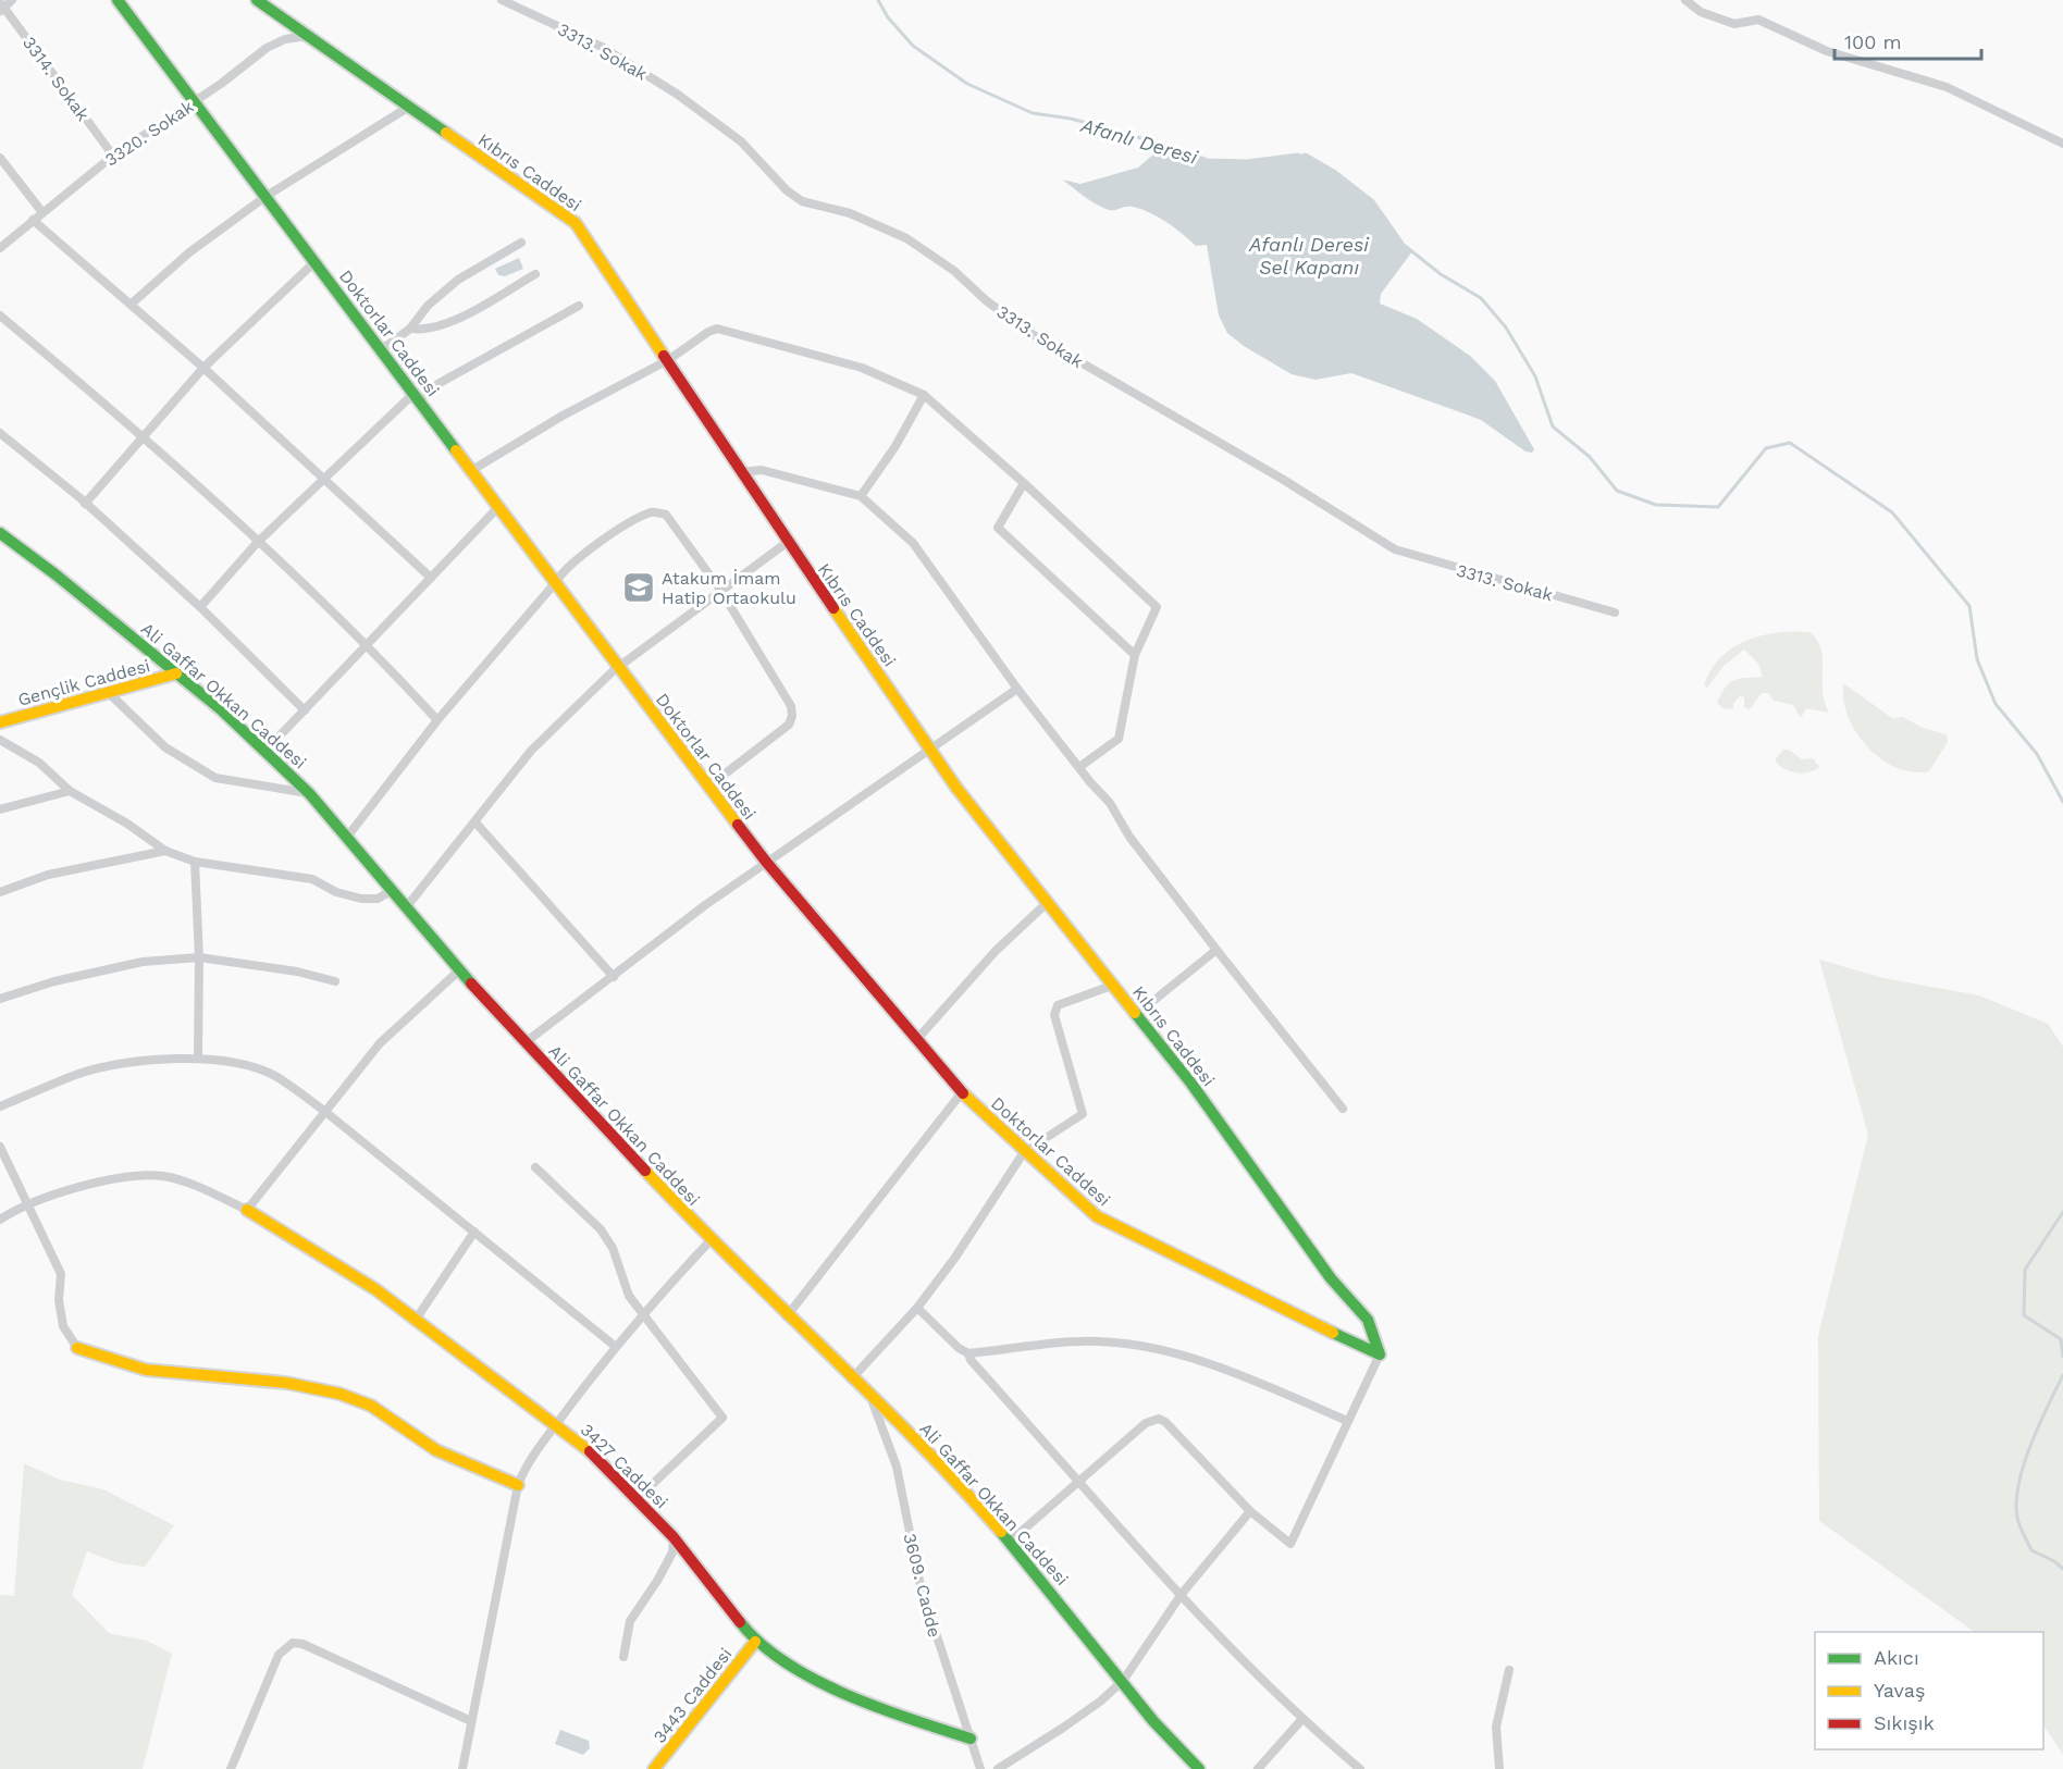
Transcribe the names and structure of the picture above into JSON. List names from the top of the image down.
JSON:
{
  "streets": {
    "street": [
      "3313. Sokak",
      "3314. Sokak",
      "3320. Sokak",
      "Kıbrıs Caddesi",
      "Doktorlar Caddesi",
      "Gençlik Caddesi",
      "Ali Gaffar Okkan Caddesi",
      "3427 Caddesi",
      "3609. Cadde",
      "3443 Caddesi"
    ]
  },
  "crossings": [
    ["3314. Sokak", "3320. Sokak"],
    ["3320. Sokak", "Kıbrıs Caddesi"],
    ["3320. Sokak", "Doktorlar Caddesi"],
    ["Kıbrıs Caddesi", "Doktorlar Caddesi"],
    ["Gençlik Caddesi", "Ali Gaffar Okkan Caddesi"],
    ["Ali Gaffar Okkan Caddesi", "3609. Cadde"],
    ["3427 Caddesi", "3609. Cadde"],
    ["3427 Caddesi", "3443 Caddesi"]
  ],
  "water": ["Afanlı Deresi", "Afanlı Deresi Sel Kapanı"],
  "places": {
    "school or university": ["Atakum İmam Hatip Ortaokulu"]
  },
  "legend": ["Akıcı", "Yavaş", "Sıkışık"],
  "scale_bar": "100 m"
}
